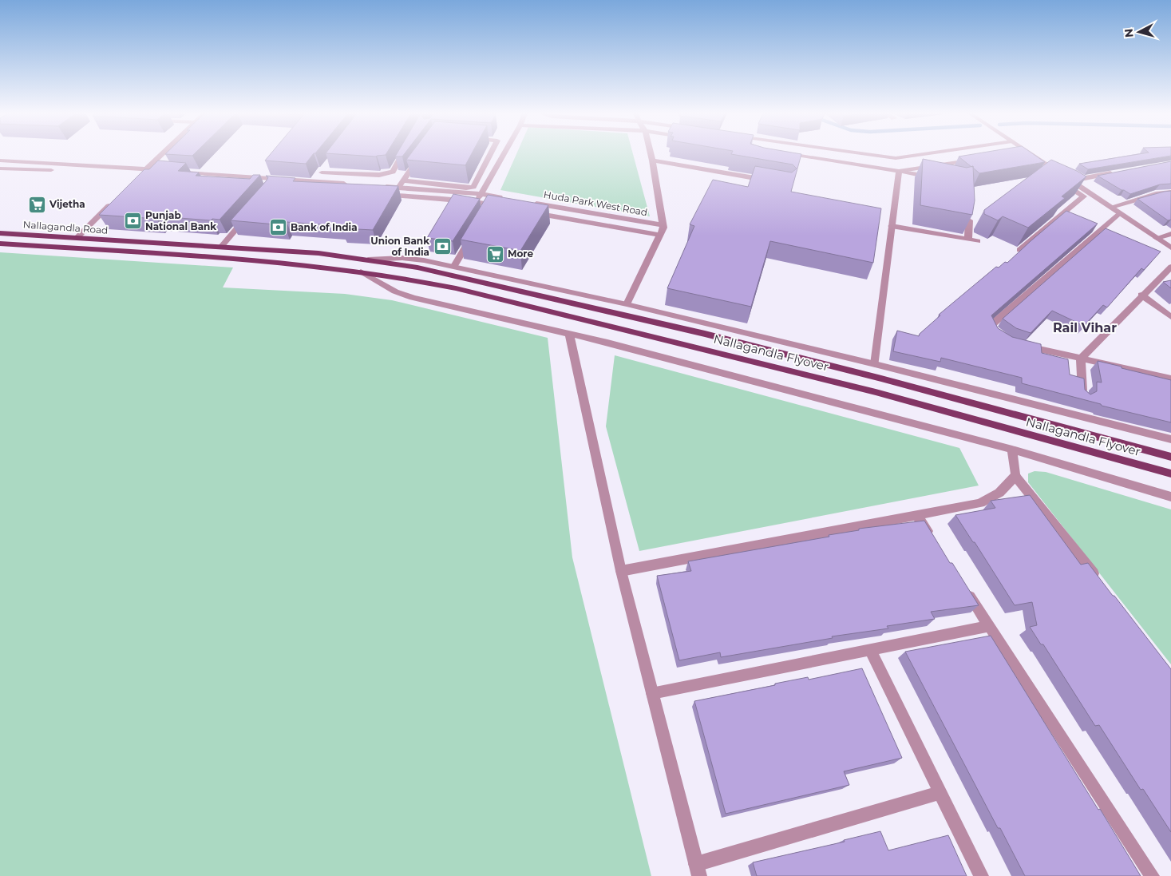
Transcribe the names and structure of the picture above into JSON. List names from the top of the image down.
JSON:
{
  "streets": {
    "main road": ["Nallagandla Road", "Nallagandla Flyover"],
    "street": ["Huda Park West Road"]
  },
  "crossings": [
    ["Nallagandla Road", "Nallagandla Flyover"]
  ],
  "districts": ["Rail Vihar"],
  "places": {
    "supermarket": ["Vijetha", "More"],
    "bank": ["Punjab National Bank", "Bank of India", "Union Bank of India"]
  },
  "north": "left"
}
